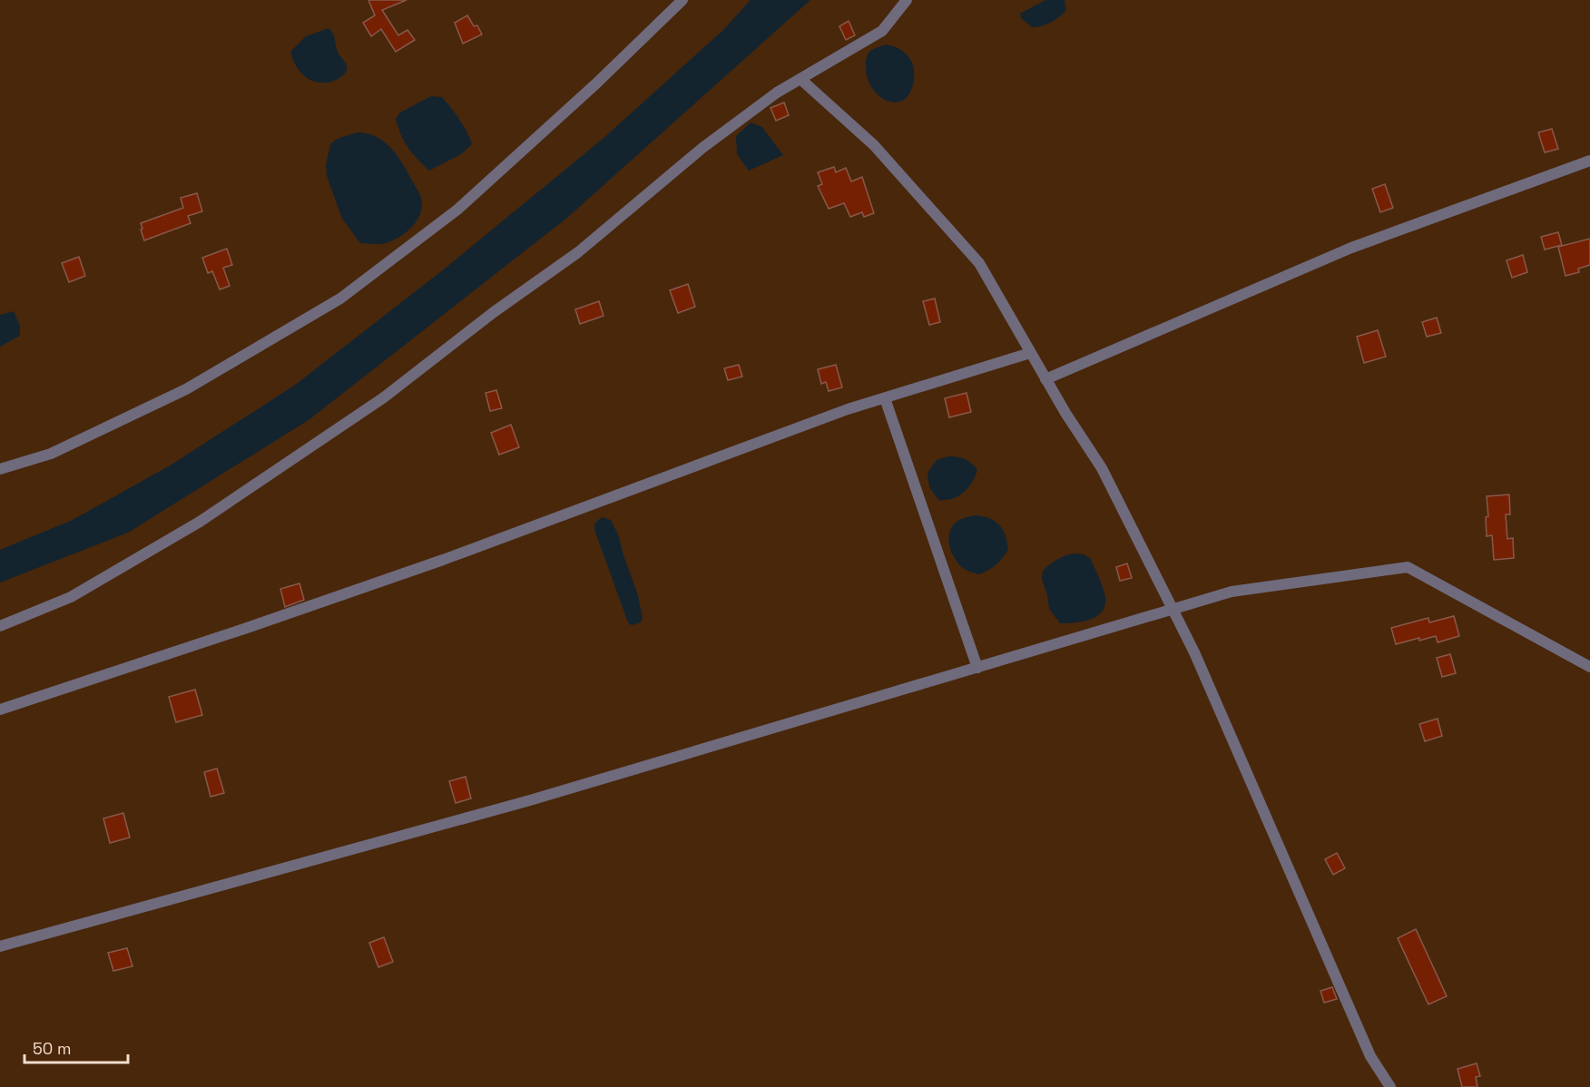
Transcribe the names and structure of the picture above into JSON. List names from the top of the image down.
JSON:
{
  "scale_bar": "50 m"
}
